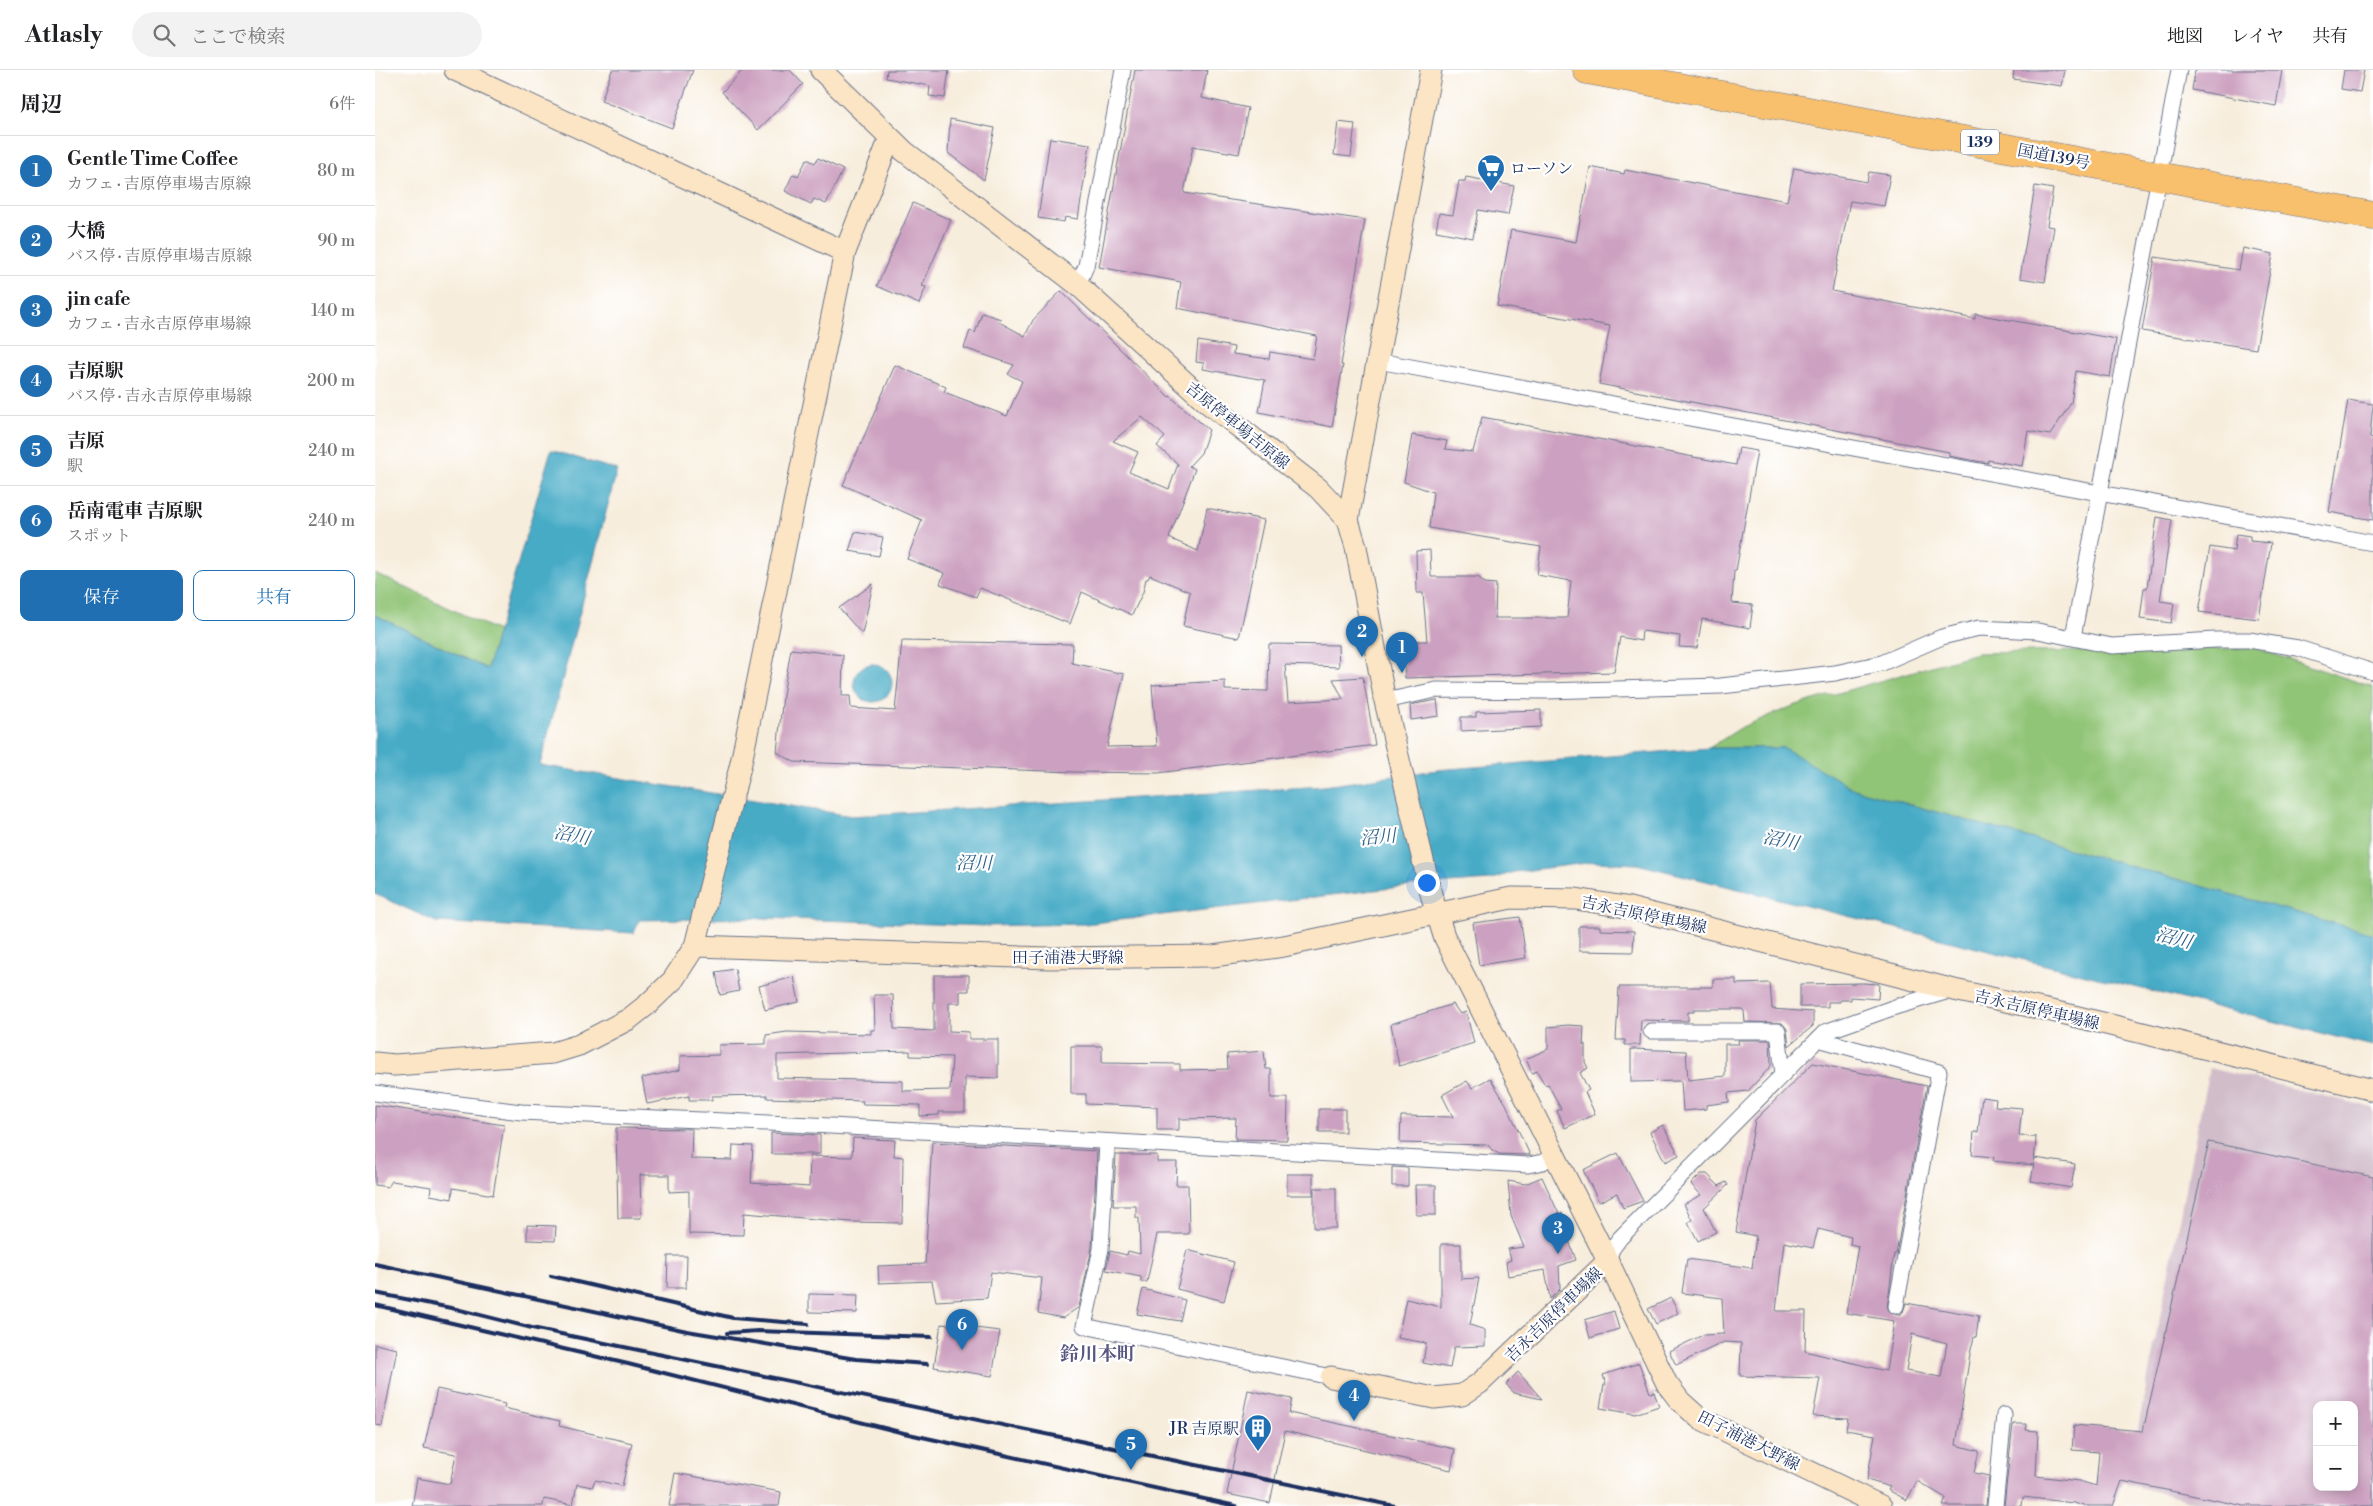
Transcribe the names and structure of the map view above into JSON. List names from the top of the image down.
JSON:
{
  "streets": {
    "highway": ["139", "国道139号"],
    "main road": ["吉原停車場吉原線", "吉永吉原停車場線", "田子浦港大野線"]
  },
  "crossings": [
    ["吉原停車場吉原線", "吉永吉原停車場線"],
    ["吉原停車場吉原線", "田子浦港大野線"],
    ["吉永吉原停車場線", "田子浦港大野線"]
  ],
  "districts": ["鈴川本町"],
  "water": ["沼川"],
  "places": {
    "supermarket": ["ローソン"],
    "building": ["JR 吉原駅"]
  },
  "page": {
    "header": "Atlasly",
    "search": "ここで検索",
    "nav": ["地図", "レイヤ", "共有"],
    "heading": ["周辺", "6件"],
    "list": [
      {
        "mark": "1",
        "name": "Gentle Time Coffee",
        "note": "カフェ · 吉原停車場吉原線",
        "value": "80 m"
      },
      {
        "mark": "2",
        "name": "大橋",
        "note": "バス停 · 吉原停車場吉原線",
        "value": "90 m"
      },
      {
        "mark": "3",
        "name": "jin cafe",
        "note": "カフェ · 吉永吉原停車場線",
        "value": "140 m"
      },
      {
        "mark": "4",
        "name": "吉原駅",
        "note": "バス停 · 吉永吉原停車場線",
        "value": "200 m"
      },
      {
        "mark": "5",
        "name": "吉原",
        "note": "駅",
        "value": "240 m"
      },
      {
        "mark": "6",
        "name": "岳南電車 吉原駅",
        "note": "スポット",
        "value": "240 m"
      }
    ],
    "buttons": ["保存", "共有"],
    "pins": [
      "2",
      "1",
      "3",
      "6",
      "4",
      "5"
    ],
    "map_buttons": ["+", "−"]
  }
}
